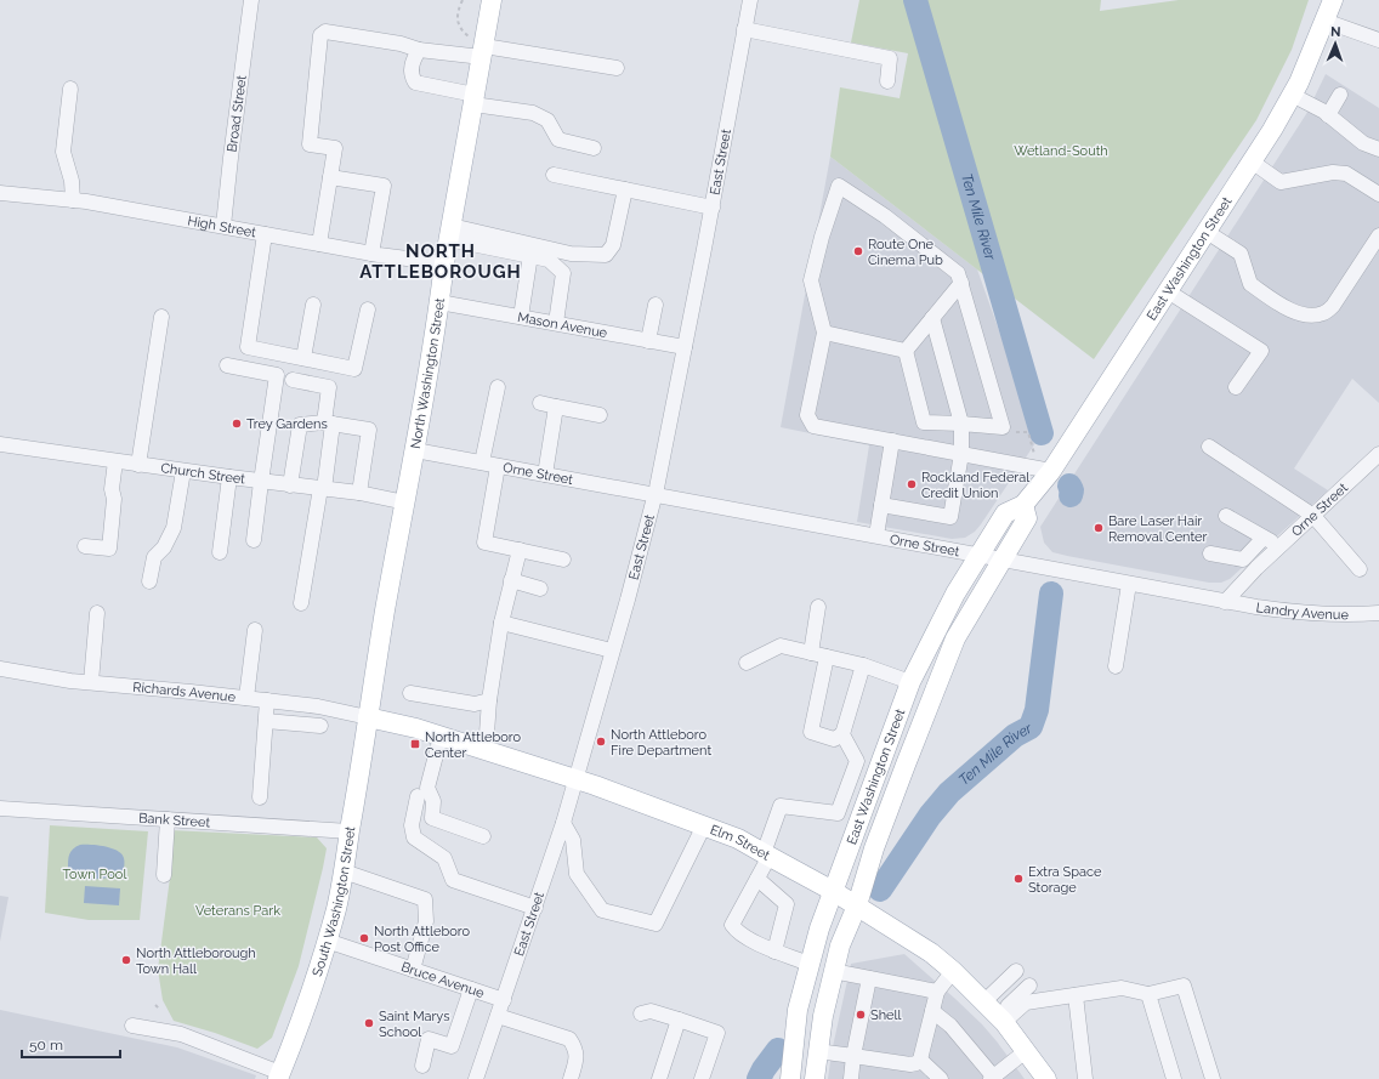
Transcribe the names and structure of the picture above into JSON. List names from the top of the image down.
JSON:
{
  "streets": {
    "main road": [
      "East Washington Street",
      "North Washington Street",
      "Elm Street",
      "South Washington Street"
    ],
    "street": [
      "Broad Street",
      "East Street",
      "High Street",
      "Mason Avenue",
      "Church Street",
      "Orne Street",
      "Landry Avenue",
      "Richards Avenue",
      "Bank Street",
      "Bruce Avenue"
    ]
  },
  "crossings": [
    ["Broad Street", "High Street"],
    ["East Street", "Mason Avenue"],
    ["East Street", "Orne Street"],
    ["East Street", "Elm Street"],
    ["East Street", "Bruce Avenue"],
    ["High Street", "North Washington Street"],
    ["East Washington Street", "Orne Street"],
    ["East Washington Street", "Elm Street"],
    ["Mason Avenue", "North Washington Street"],
    ["North Washington Street", "Church Street"],
    ["North Washington Street", "Orne Street"],
    ["North Washington Street", "Richards Avenue"],
    ["North Washington Street", "Elm Street"],
    ["North Washington Street", "South Washington Street"],
    ["Orne Street", "Landry Avenue"],
    ["Richards Avenue", "Elm Street"],
    ["Richards Avenue", "South Washington Street"],
    ["Bank Street", "South Washington Street"],
    ["Elm Street", "South Washington Street"],
    ["South Washington Street", "Bruce Avenue"]
  ],
  "districts": ["NORTH ATTLEBOROUGH"],
  "water": ["Ten Mile River"],
  "parks": ["Wetland-South", "Town Pool", "Veterans Park"],
  "places": {
    "other": [
      "Route One Cinema Pub",
      "Trey Gardens",
      "Rockland Federal Credit Union",
      "Bare Laser Hair Removal Center",
      "North Attleboro Fire Department",
      "Extra Space Storage",
      "North Attleboro Post Office",
      "North Attleborough Town Hall",
      "Shell",
      "Saint Marys School"
    ],
    "transit": ["North Attleboro Center"]
  },
  "scale_bar": "50 m",
  "north": "top"
}
